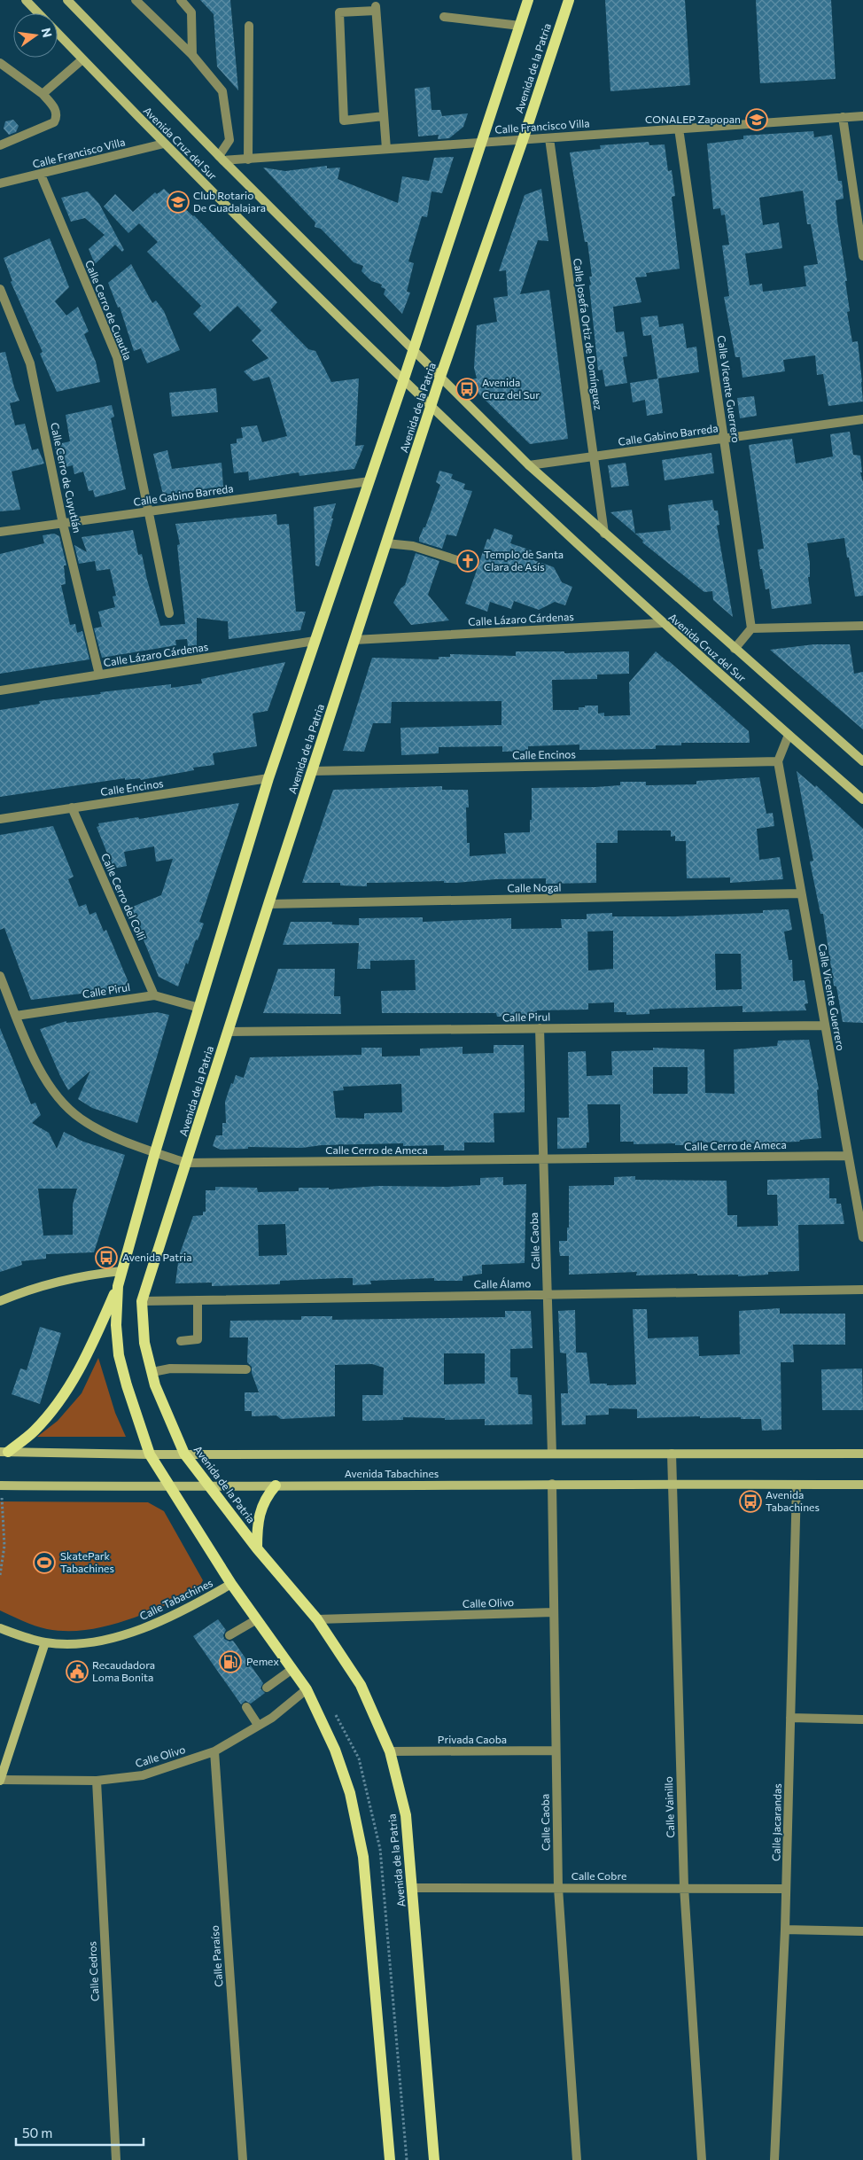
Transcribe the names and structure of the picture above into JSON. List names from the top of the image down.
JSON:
{
  "streets": {
    "main road": [
      "Avenida de la Patria",
      "Avenida Cruz del Sur",
      "Avenida Tabachines",
      "Calle Tabachines"
    ],
    "street": [
      "Calle Francisco Villa",
      "Calle Cerro de Cuautla",
      "Calle Josefa Ortiz de Domínguez",
      "Calle Vicente Guerrero",
      "Calle Gabino Barreda",
      "Calle Cerro de Cuyutlán",
      "Calle Lázaro Cárdenas",
      "Calle Encinos",
      "Calle Nogal",
      "Calle Cerro del Colli",
      "Calle Pirul",
      "Calle Cerro de Ameca",
      "Calle Caoba",
      "Calle Álamo",
      "Calle Olivo",
      "Privada Caoba",
      "Calle Vainillo",
      "Calle Jacarandas",
      "Calle Cobre",
      "Calle Paraíso",
      "Calle Cedros"
    ]
  },
  "crossings": [
    ["Avenida de la Patria", "Calle Francisco Villa"],
    ["Avenida de la Patria", "Avenida Cruz del Sur"],
    ["Avenida de la Patria", "Calle Gabino Barreda"],
    ["Avenida de la Patria", "Calle Lázaro Cárdenas"],
    ["Avenida de la Patria", "Calle Encinos"],
    ["Avenida de la Patria", "Calle Nogal"],
    ["Avenida de la Patria", "Calle Pirul"],
    ["Avenida de la Patria", "Calle Cerro de Ameca"],
    ["Avenida de la Patria", "Calle Álamo"],
    ["Avenida de la Patria", "Avenida Tabachines"],
    ["Avenida de la Patria", "Calle Tabachines"],
    ["Avenida de la Patria", "Calle Olivo"],
    ["Avenida de la Patria", "Privada Caoba"],
    ["Avenida de la Patria", "Calle Cobre"],
    ["Calle Francisco Villa", "Avenida Cruz del Sur"],
    ["Calle Francisco Villa", "Calle Cerro de Cuautla"],
    ["Calle Francisco Villa", "Calle Josefa Ortiz de Domínguez"],
    ["Calle Francisco Villa", "Calle Vicente Guerrero"],
    ["Avenida Cruz del Sur", "Calle Josefa Ortiz de Domínguez"],
    ["Avenida Cruz del Sur", "Calle Gabino Barreda"],
    ["Avenida Cruz del Sur", "Calle Lázaro Cárdenas"],
    ["Calle Cerro de Cuautla", "Calle Gabino Barreda"],
    ["Calle Josefa Ortiz de Domínguez", "Calle Gabino Barreda"],
    ["Calle Vicente Guerrero", "Calle Gabino Barreda"],
    ["Calle Vicente Guerrero", "Calle Encinos"],
    ["Calle Vicente Guerrero", "Calle Nogal"],
    ["Calle Vicente Guerrero", "Calle Pirul"],
    ["Calle Vicente Guerrero", "Calle Cerro de Ameca"],
    ["Calle Gabino Barreda", "Calle Cerro de Cuyutlán"],
    ["Calle Cerro de Cuyutlán", "Calle Lázaro Cárdenas"],
    ["Calle Encinos", "Calle Cerro del Colli"],
    ["Calle Cerro del Colli", "Calle Pirul"],
    ["Calle Pirul", "Calle Cerro de Ameca"],
    ["Calle Pirul", "Calle Caoba"],
    ["Calle Cerro de Ameca", "Calle Caoba"],
    ["Calle Caoba", "Calle Álamo"],
    ["Calle Caoba", "Avenida Tabachines"],
    ["Calle Caoba", "Calle Olivo"],
    ["Calle Caoba", "Privada Caoba"],
    ["Calle Caoba", "Calle Cobre"],
    ["Avenida Tabachines", "Calle Vainillo"],
    ["Avenida Tabachines", "Calle Jacarandas"],
    ["Calle Olivo", "Calle Paraíso"],
    ["Calle Olivo", "Calle Cedros"],
    ["Calle Vainillo", "Calle Cobre"],
    ["Calle Jacarandas", "Calle Cobre"]
  ],
  "places": {
    "school or university": ["CONALEP Zapopan", "Club Rotario De Guadalajara"],
    "bus stop": ["Avenida Cruz del Sur", "Avenida Patria", "Avenida Tabachines"],
    "church": ["Templo de Santa Clara de Asís"],
    "sports": ["SkatePark Tabachines"],
    "fuel station": ["Pemex"],
    "public building": ["Recaudadora Loma Bonita"]
  },
  "scale_bar": "50 m",
  "north": "right"
}
